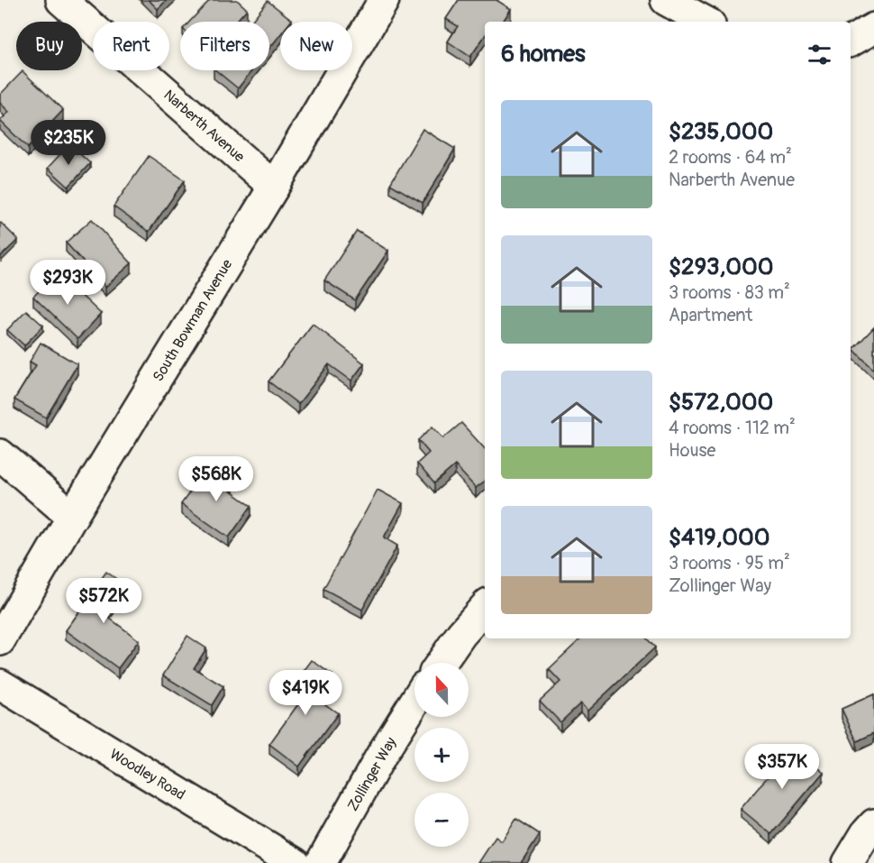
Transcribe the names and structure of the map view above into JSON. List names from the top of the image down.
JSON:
{
  "streets": {
    "street": [
      "Narberth Avenue",
      "South Bowman Avenue",
      "Woodley Road",
      "Zollinger Way"
    ]
  },
  "crossings": [
    ["Narberth Avenue", "South Bowman Avenue"]
  ],
  "north": "top",
  "page": {
    "chip": [
      "Buy",
      "Rent",
      "Filters",
      "New"
    ],
    "heading": "6 homes",
    "list": [
      {
        "name": "$235,000",
        "note": "2 rooms · 64 m² · Narberth Avenue"
      },
      {
        "name": "$293,000",
        "note": "3 rooms · 83 m² · Apartment"
      },
      {
        "name": "$572,000",
        "note": "4 rooms · 112 m² · House"
      },
      {
        "name": "$419,000",
        "note": "3 rooms · 95 m² · Zollinger Way"
      }
    ],
    "price": [
      "$235K",
      "$293K",
      "$568K",
      "$572K",
      "$419K",
      "$357K"
    ],
    "map_buttons": ["+", "−"]
  }
}
